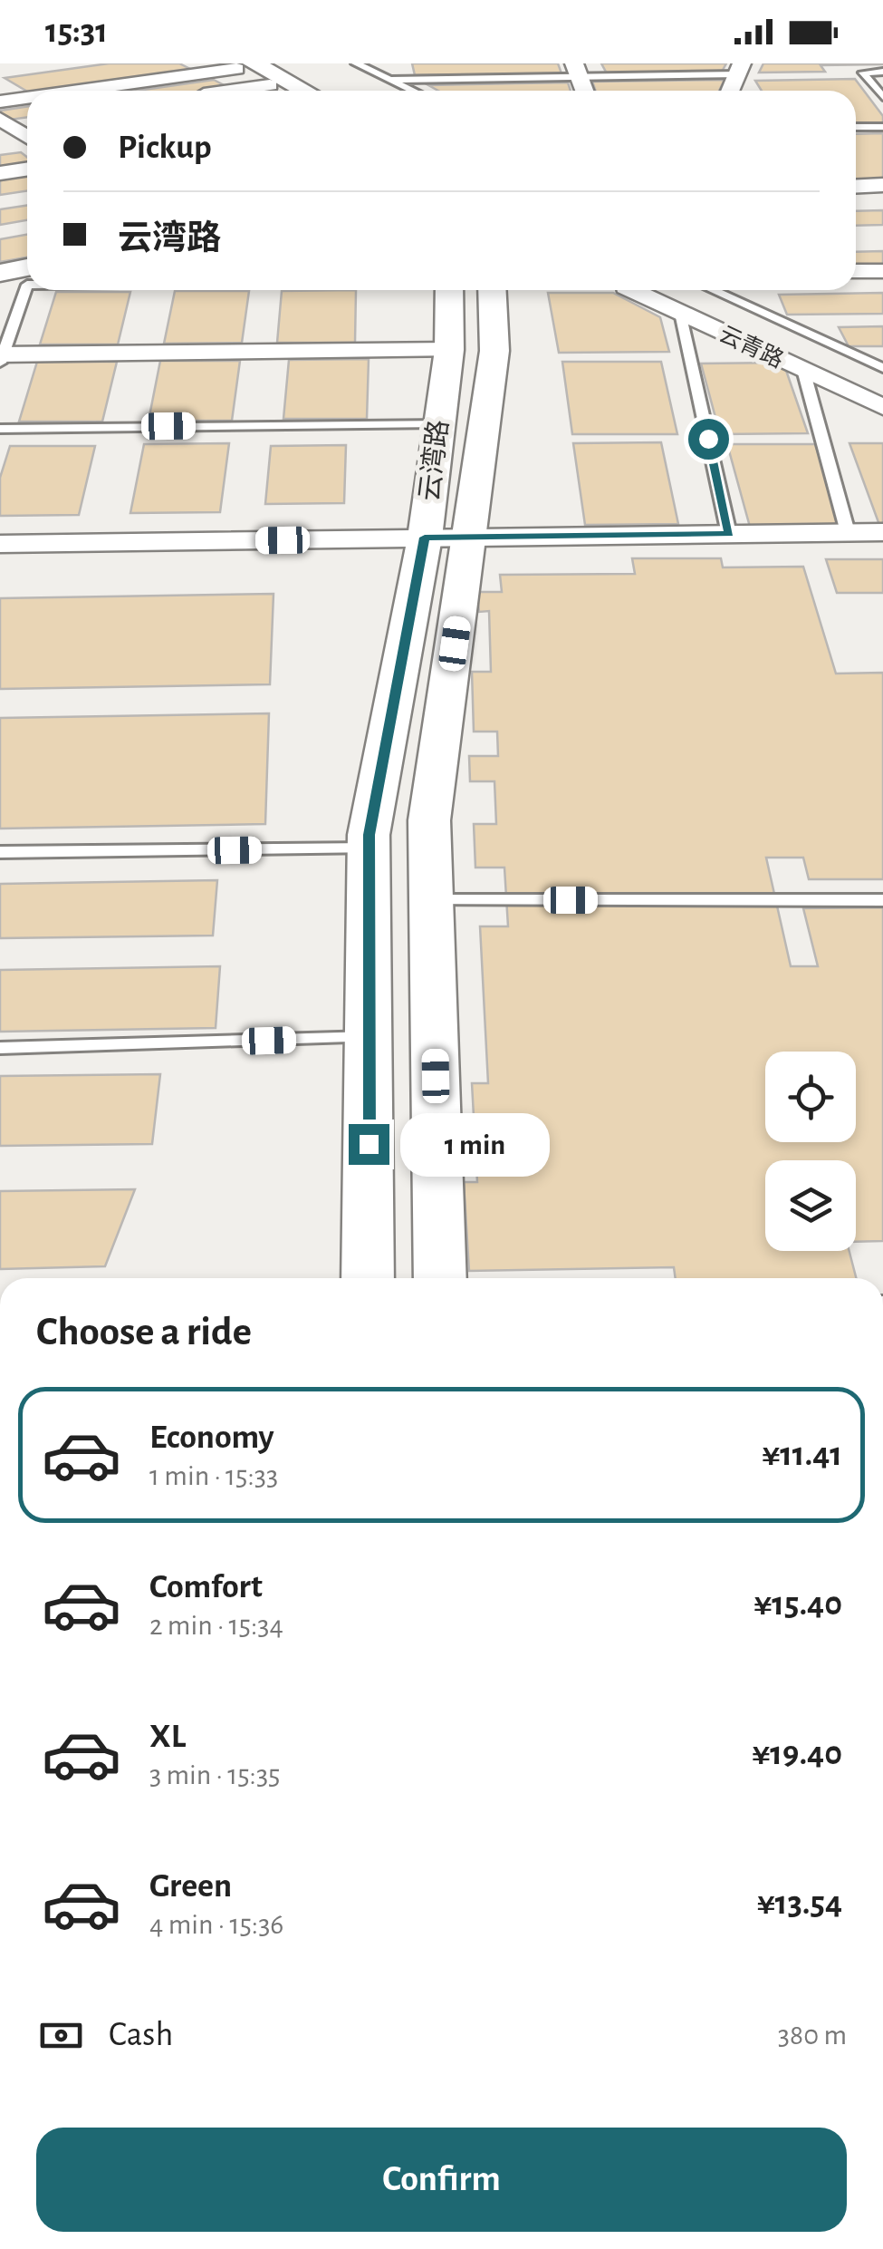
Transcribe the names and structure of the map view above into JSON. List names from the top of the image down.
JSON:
{
  "streets": {
    "main road": ["云湾路"],
    "street": ["云青路"]
  },
  "page": {
    "status": "15:31",
    "banner": ["Pickup", "云湾路"],
    "bubble": "1 min",
    "heading": "Choose a ride",
    "list": [
      {
        "name": "Economy",
        "note": "1 min · 15:33",
        "value": "¥11.41"
      },
      {
        "name": "Comfort",
        "note": "2 min · 15:34",
        "value": "¥15.40"
      },
      {
        "name": "XL",
        "note": "3 min · 15:35",
        "value": "¥19.40"
      },
      {
        "name": "Green",
        "note": "4 min · 15:36",
        "value": "¥13.54"
      }
    ],
    "pay": ["Cash", "380 m"],
    "buttons": "Confirm"
  }
}
